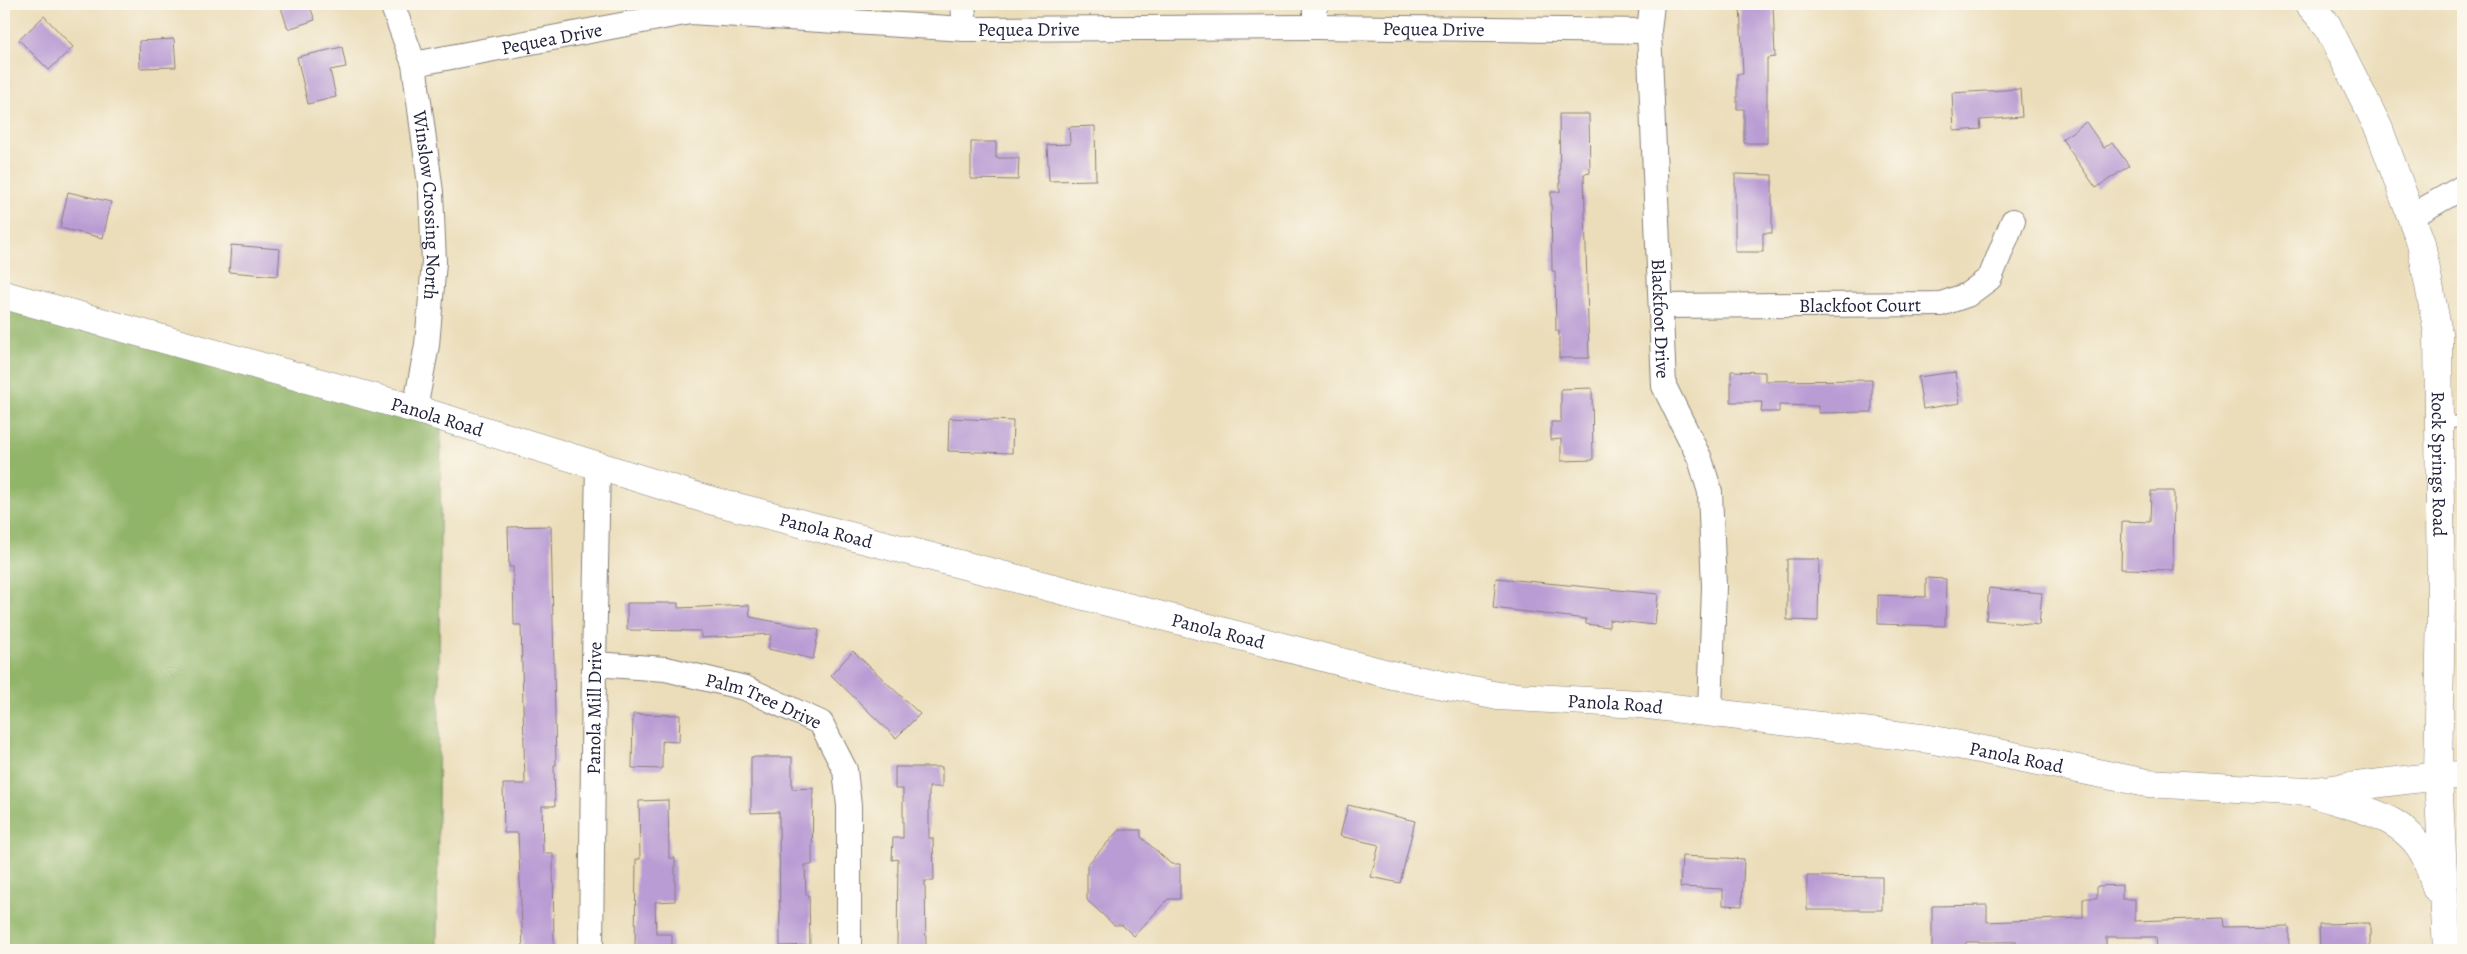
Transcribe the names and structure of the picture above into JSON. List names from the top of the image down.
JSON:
{
  "streets": {
    "main road": ["Panola Road", "Rock Springs Road"],
    "street": [
      "Pequea Drive",
      "Winslow Crossing North",
      "Blackfoot Court",
      "Blackfoot Drive",
      "Palm Tree Drive",
      "Panola Mill Drive"
    ]
  },
  "crossings": [
    ["Pequea Drive", "Winslow Crossing North"],
    ["Pequea Drive", "Blackfoot Drive"],
    ["Winslow Crossing North", "Panola Road"],
    ["Blackfoot Court", "Blackfoot Drive"],
    ["Blackfoot Drive", "Panola Road"],
    ["Panola Road", "Rock Springs Road"],
    ["Panola Road", "Panola Mill Drive"],
    ["Palm Tree Drive", "Panola Mill Drive"]
  ]
}
